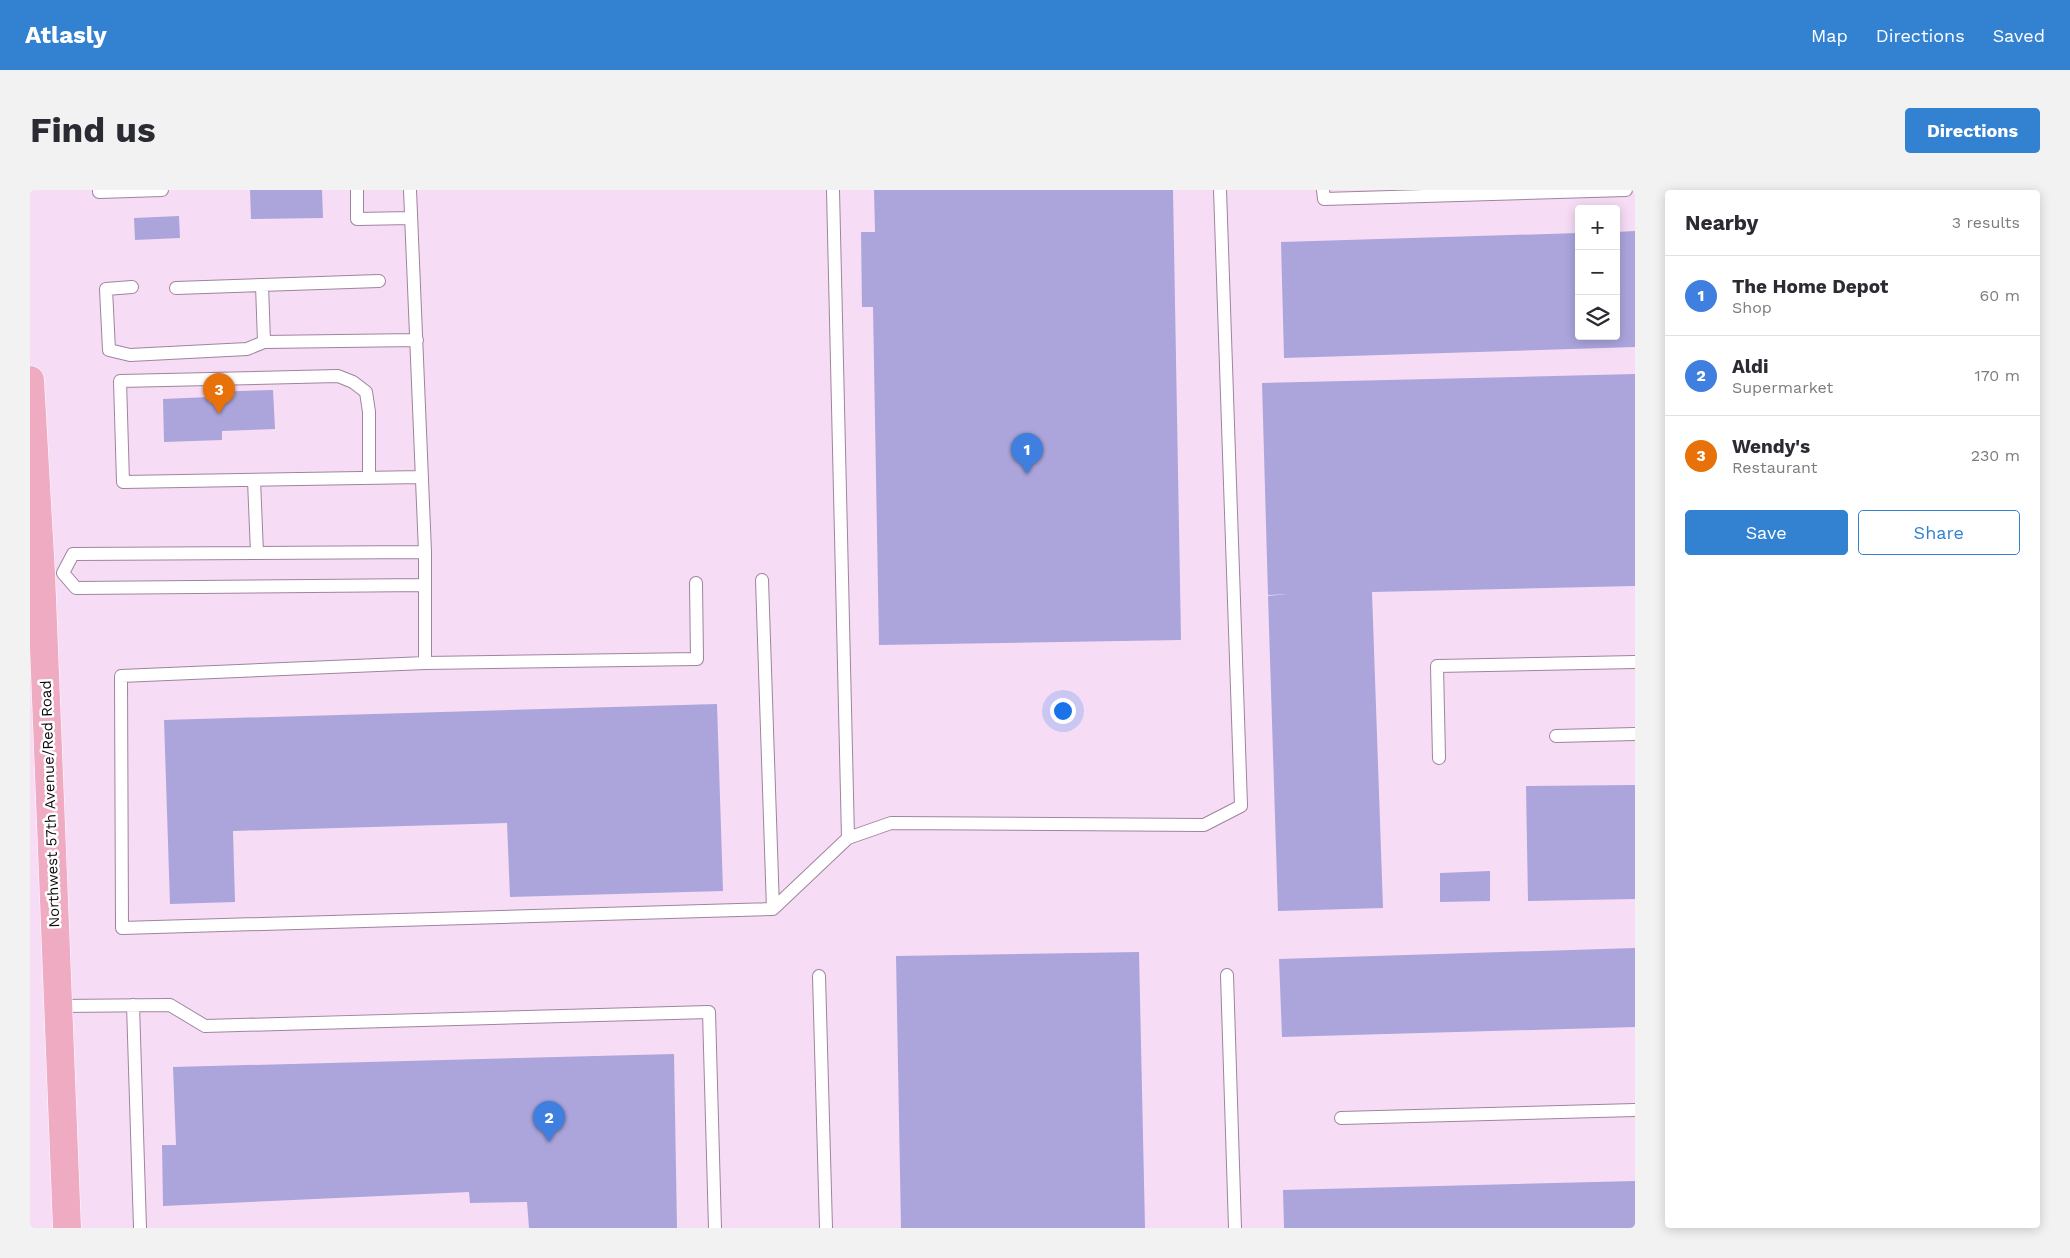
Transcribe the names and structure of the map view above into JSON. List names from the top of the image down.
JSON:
{
  "streets": {
    "main road": ["Northwest 57th Avenue/Red Road"]
  },
  "page": {
    "header": "Atlasly",
    "nav": ["Map", "Directions", "Saved"],
    "buttons": [
      "Directions",
      ["Save", "Share"]
    ],
    "title": "Find us",
    "heading": ["Nearby", "3 results"],
    "map_buttons": ["+", "−"],
    "list": [
      {
        "mark": "1",
        "name": "The Home Depot",
        "note": "Shop",
        "value": "60 m"
      },
      {
        "mark": "2",
        "name": "Aldi",
        "note": "Supermarket",
        "value": "170 m"
      },
      {
        "mark": "3",
        "name": "Wendy's",
        "note": "Restaurant",
        "value": "230 m"
      }
    ],
    "pins": ["3", "1", "2"]
  }
}
